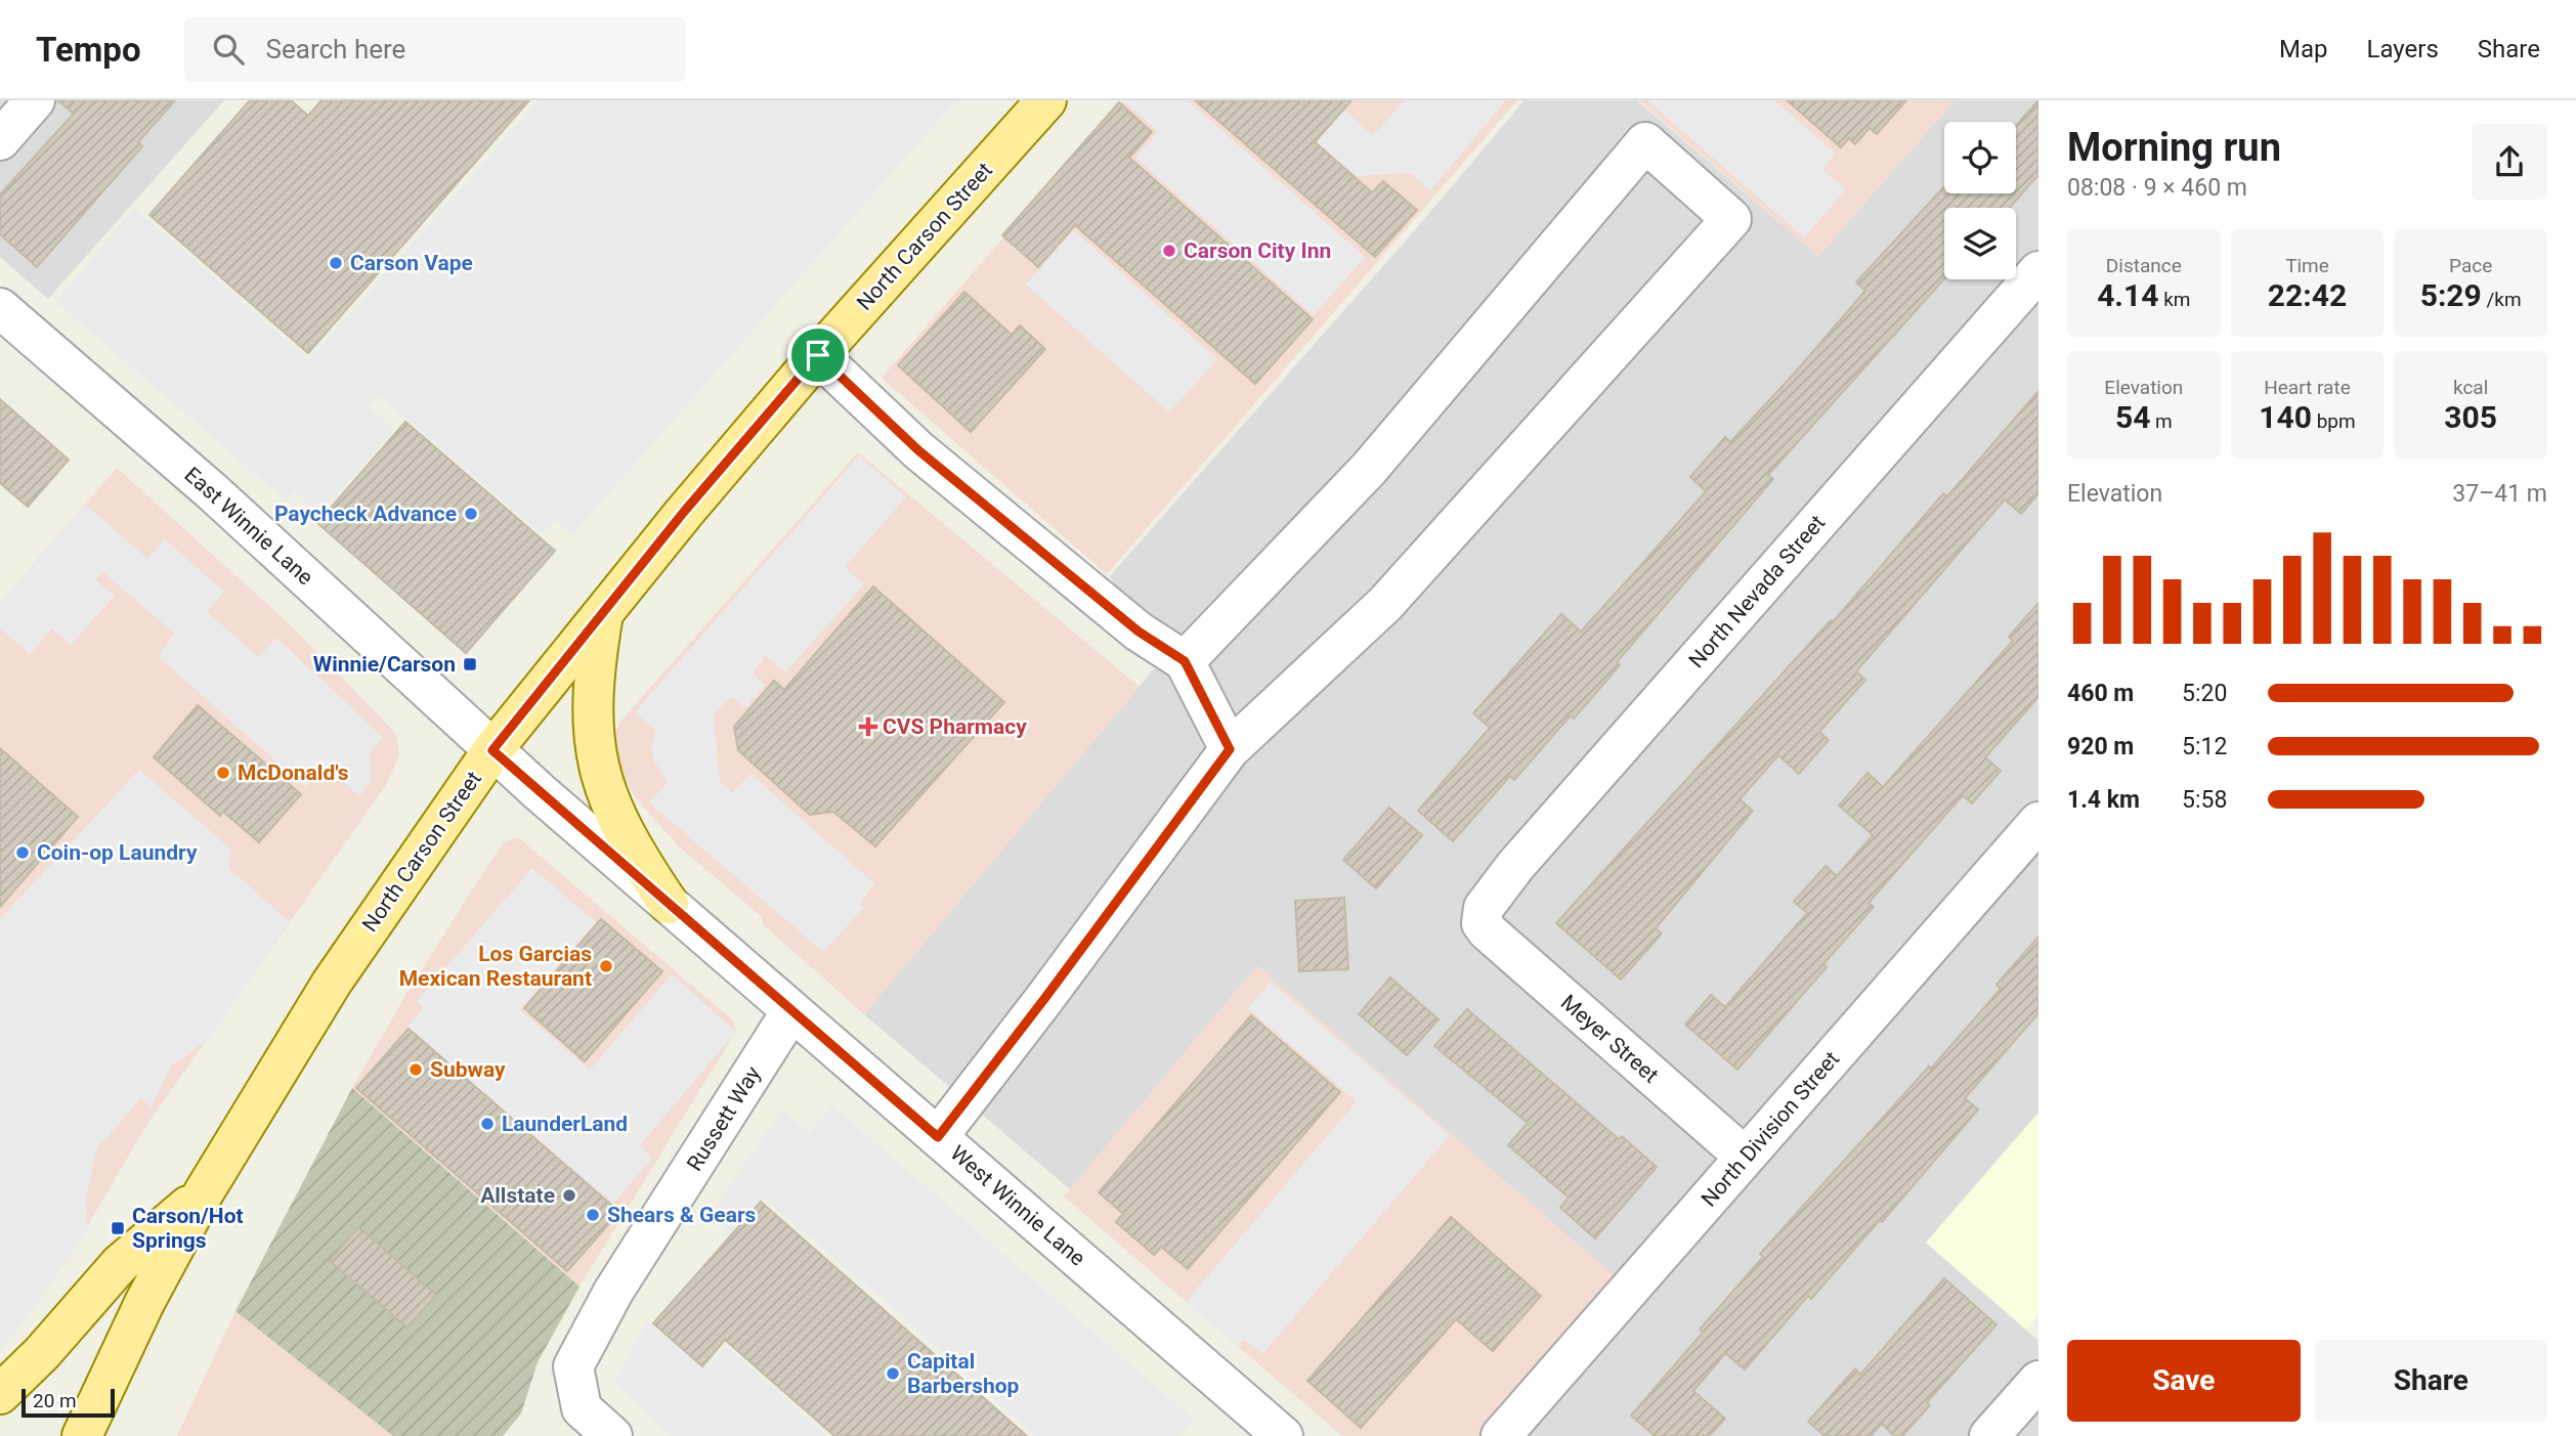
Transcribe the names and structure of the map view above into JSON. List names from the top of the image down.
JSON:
{
  "streets": {
    "main road": ["North Carson Street"],
    "street": [
      "East Winnie Lane",
      "North Nevada Street",
      "Meyer Street",
      "Russett Way",
      "North Division Street",
      "West Winnie Lane"
    ]
  },
  "crossings": [
    ["North Carson Street", "East Winnie Lane"],
    ["North Carson Street", "West Winnie Lane"],
    ["East Winnie Lane", "West Winnie Lane"],
    ["North Nevada Street", "Meyer Street"],
    ["Meyer Street", "North Division Street"],
    ["Russett Way", "West Winnie Lane"]
  ],
  "places": {
    "other": [
      "Carson City Inn",
      "Carson Vape",
      "Paycheck Advance",
      "McDonald's",
      "Coin-op Laundry",
      "Los Garcias Mexican Restaurant",
      "Subway",
      "LaunderLand",
      "Allstate",
      "Shears & Gears",
      "Capital Barbershop"
    ],
    "transit": ["Winnie/Carson", "Carson/Hot Springs"],
    "health": ["CVS Pharmacy"]
  },
  "scale_bar": "20 m",
  "page": {
    "header": "Tempo",
    "search": "Search here",
    "nav": ["Map", "Layers", "Share"],
    "heading": ["Morning run", "08:08 · 9 × 460 m"],
    "stats": [
      ["Distance", "4.14 km"],
      ["Time", "22:42"],
      ["Pace", "5:29 /km"],
      ["Elevation", "54 m"],
      ["Heart rate", "140 bpm"],
      ["kcal", "305"]
    ],
    "chart": ["Elevation", "37–41 m"],
    "list": [
      {
        "name": "460 m",
        "note": "5:20"
      },
      {
        "name": "920 m",
        "note": "5:12"
      },
      {
        "name": "1.4 km",
        "note": "5:58"
      }
    ],
    "buttons": ["Save", "Share"],
    "scale": "20 m"
  }
}
